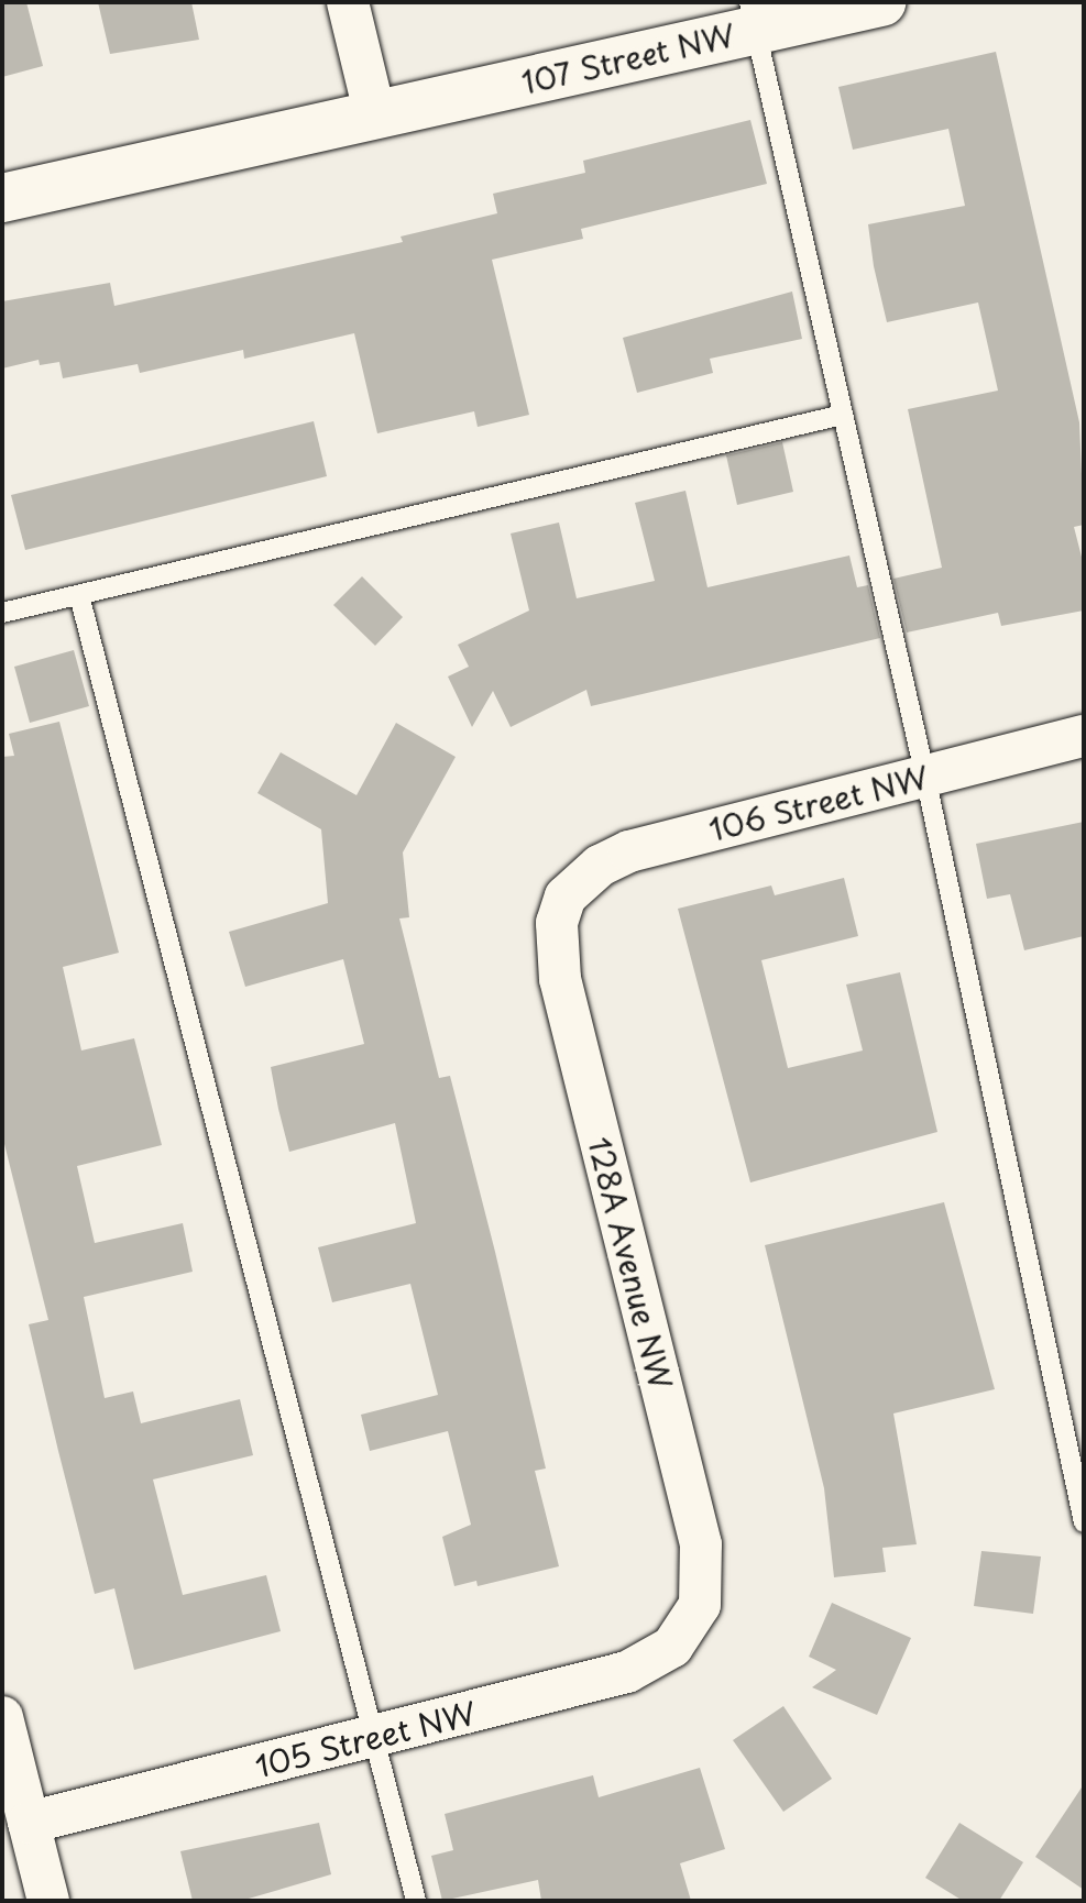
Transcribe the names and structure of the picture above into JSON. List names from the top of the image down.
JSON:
{
  "streets": {
    "street": [
      "107 Street NW",
      "106 Street NW",
      "128A Avenue NW",
      "105 Street NW"
    ]
  },
  "crossings": [
    ["106 Street NW", "128A Avenue NW"],
    ["128A Avenue NW", "105 Street NW"]
  ]
}
